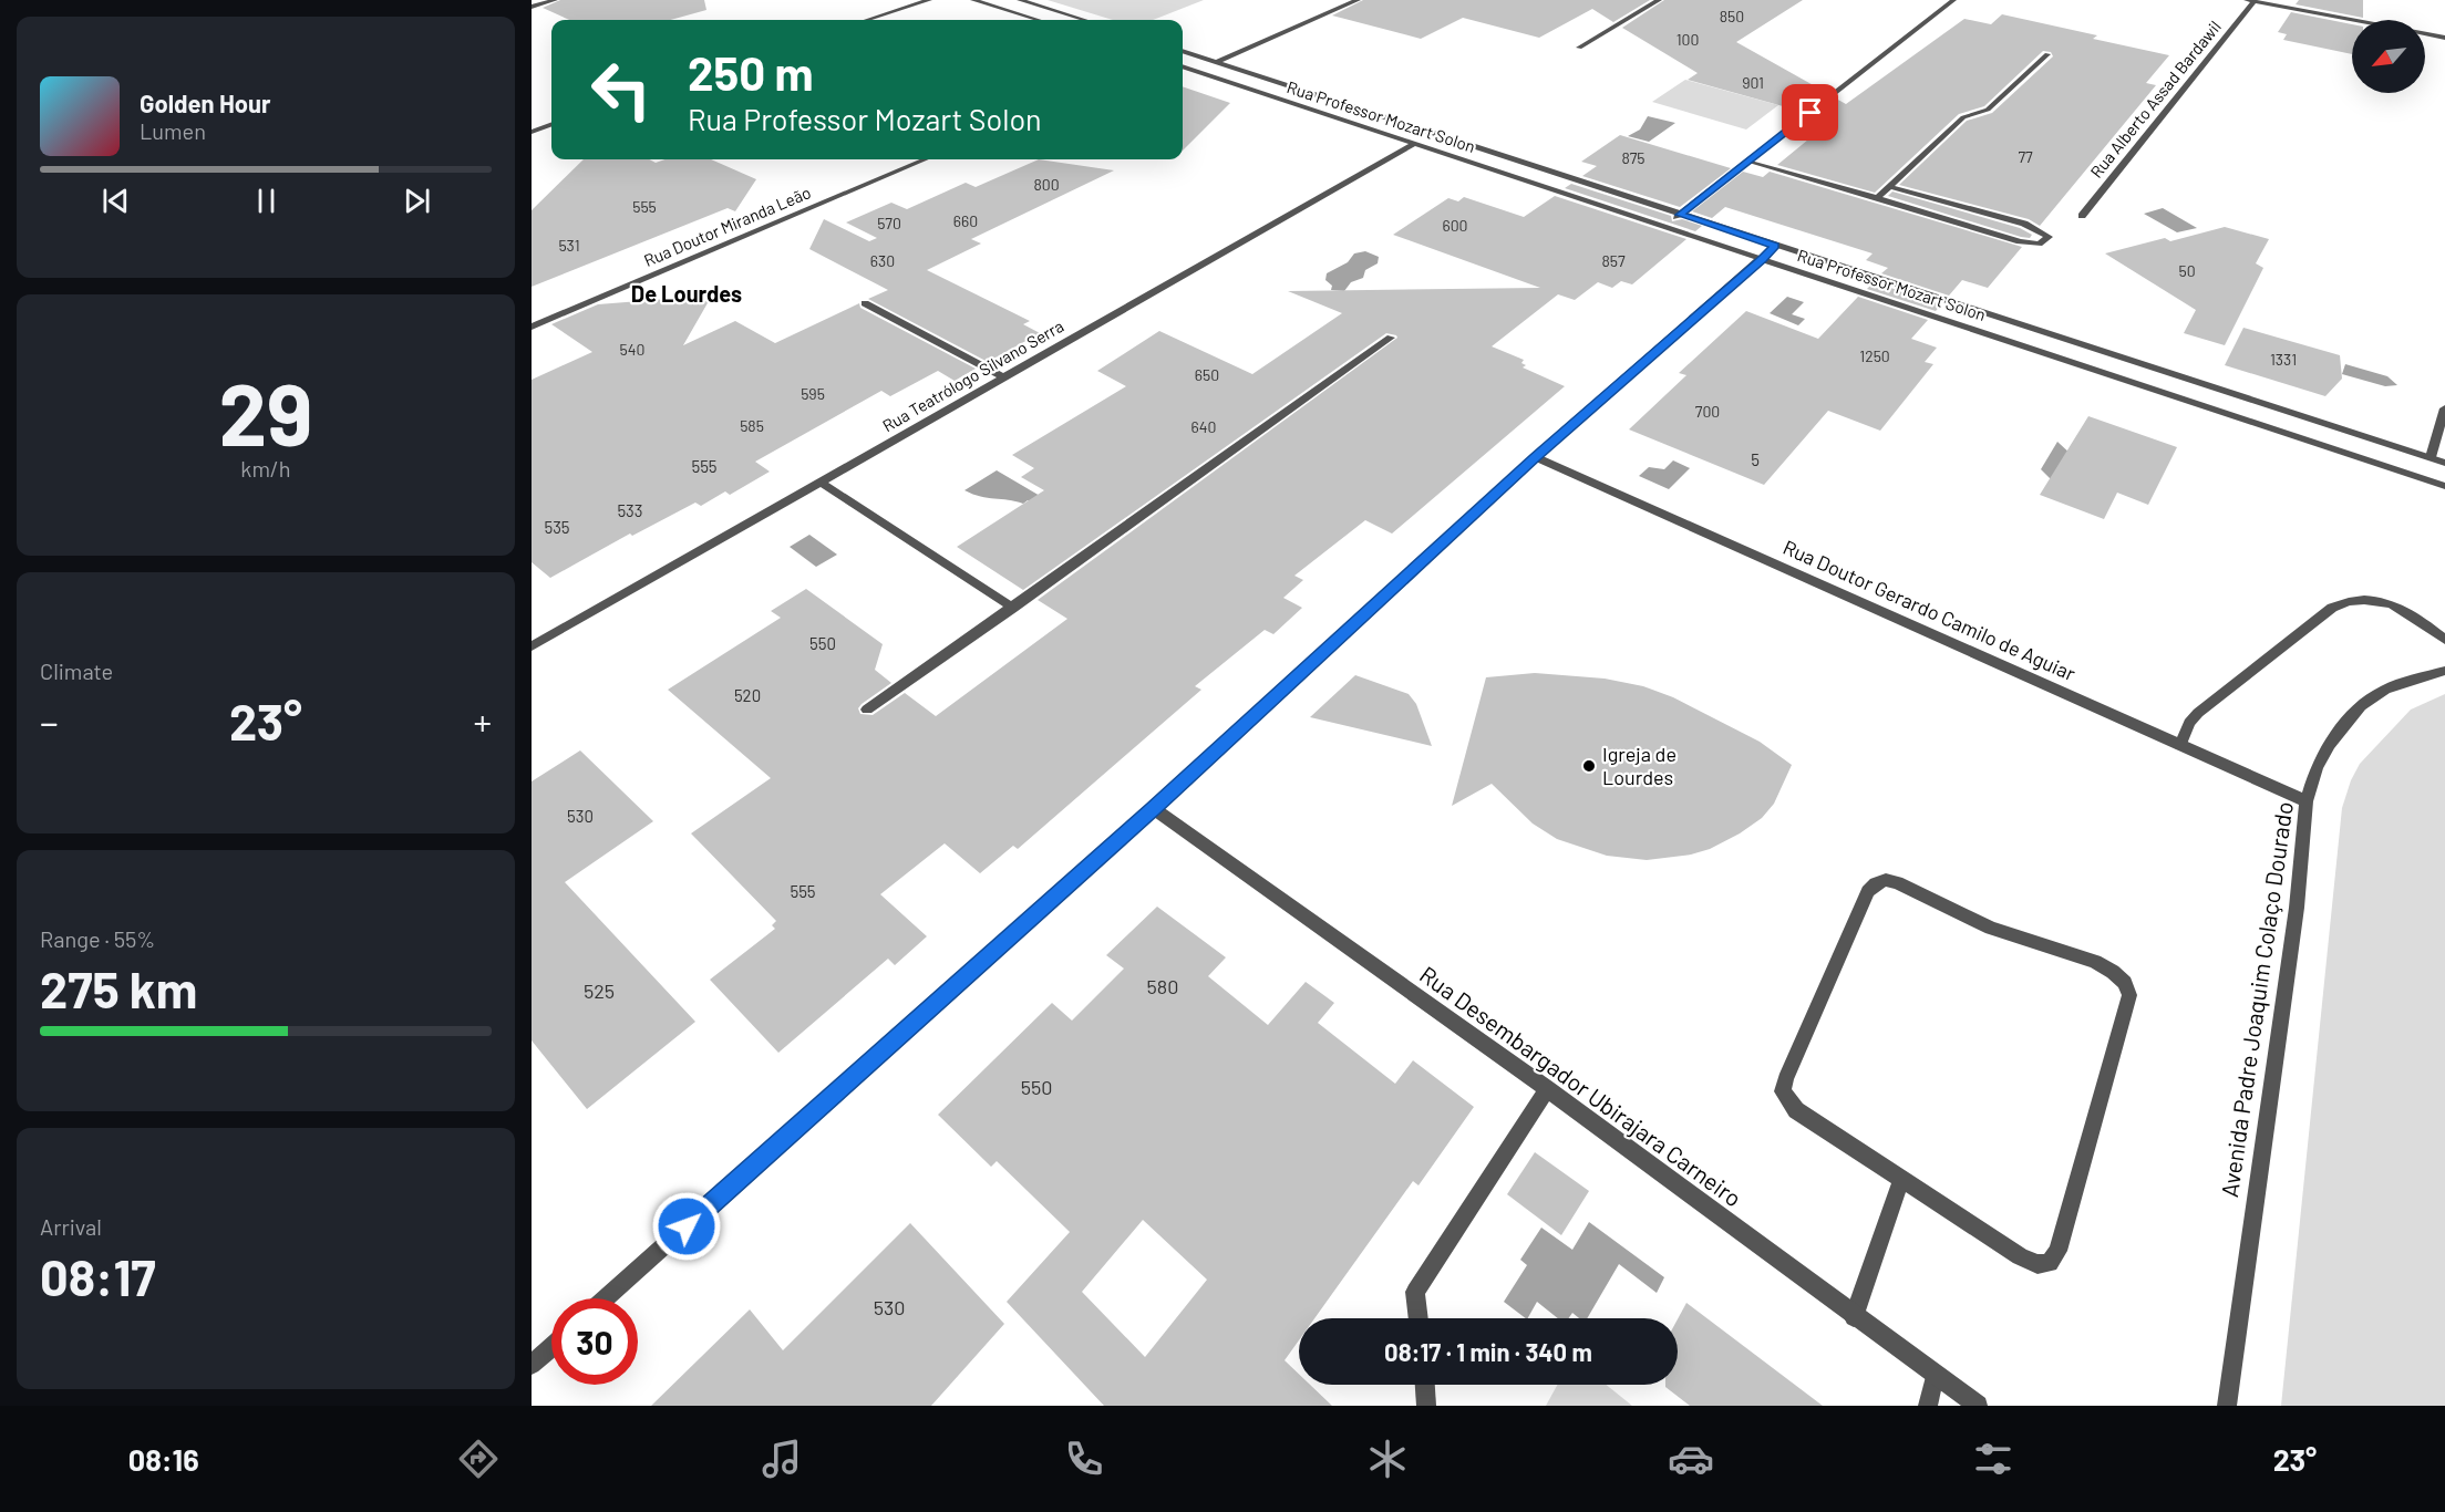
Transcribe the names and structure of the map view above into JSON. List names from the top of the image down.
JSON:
{
  "streets": {
    "street": [
      "Rua Alberto Assad Bardawil",
      "Rua Professor Mozart Solon",
      "Rua Doutor Miranda Leão",
      "Rua Teatrólogo Silvano Serra",
      "Rua Doutor Gerardo Camilo de Aguiar",
      "Avenida Padre Joaquim Colaço Dourado",
      "Rua Desembargador Ubirajara Carneiro"
    ]
  },
  "crossings": [
    ["Rua Professor Mozart Solon", "Rua Teatrólogo Silvano Serra"],
    ["Rua Doutor Gerardo Camilo de Aguiar", "Avenida Padre Joaquim Colaço Dourado"]
  ],
  "districts": ["De Lourdes"],
  "places": ["Igreja de Lourdes"],
  "house_numbers": [
    "850",
    "100",
    "901",
    "77",
    "875",
    "800",
    "555",
    "660",
    "570",
    "600",
    "531",
    "630",
    "857",
    "50",
    "540",
    "1250",
    "1331",
    "650",
    "595",
    "700",
    "585",
    "640",
    "5",
    "555",
    "533",
    "535",
    "550",
    "520",
    "530",
    "555",
    "580",
    "525",
    "550",
    "530"
  ],
  "north": "bottom left",
  "page": {
    "turn": ["250 m", "Rua Professor Mozart Solon"],
    "song": ["Golden Hour", "Lumen"],
    "tile": [
      ["29", "km/h"],
      "Climate",
      ["Range · 55%", "275 km"],
      ["Arrival", "08:17"]
    ],
    "heat": ["−", "23°", "+"],
    "limit": "30",
    "trip": "08:17 · 1 min · 340 m",
    "tabs": ["08:16", "23°"]
  }
}
